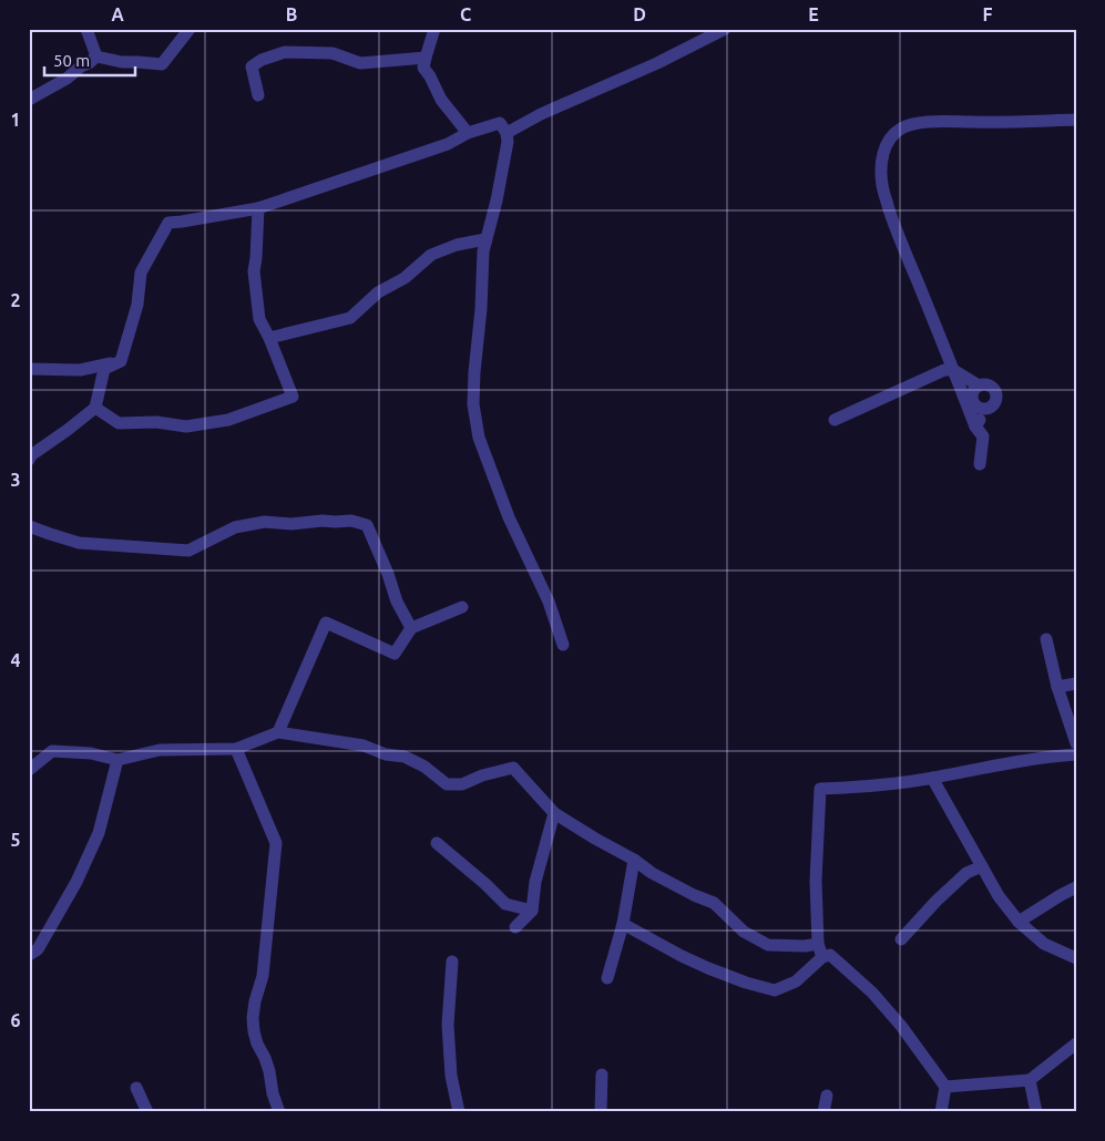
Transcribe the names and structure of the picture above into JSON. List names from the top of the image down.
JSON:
{
  "scale_bar": "50 m",
  "grid": {
    "columns": [
      "A",
      "B",
      "C",
      "D",
      "E",
      "F"
    ],
    "rows": [
      "1",
      "2",
      "3",
      "4",
      "5",
      "6"
    ]
  }
}
